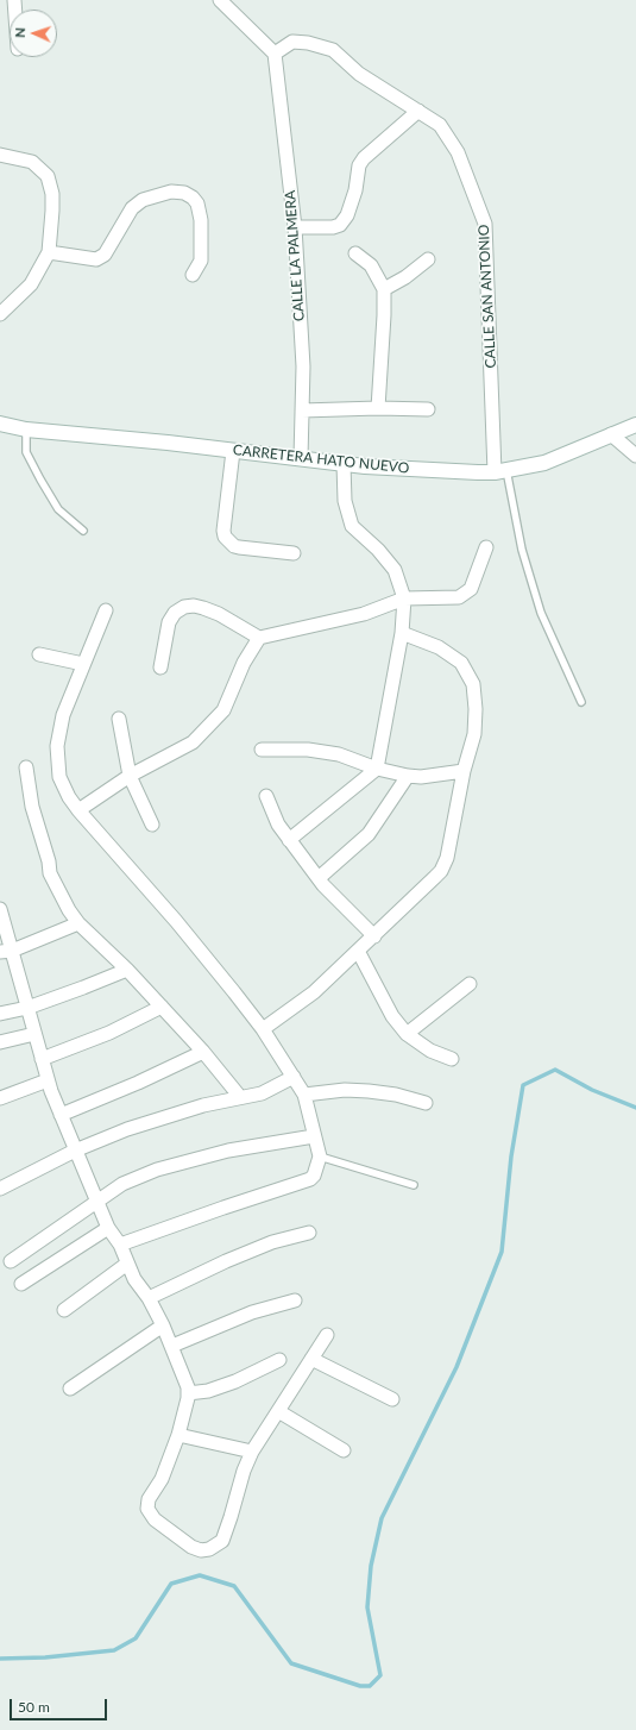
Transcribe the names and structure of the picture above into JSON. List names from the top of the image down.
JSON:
{
  "streets": {
    "main road": ["CARRETERA HATO NUEVO"],
    "street": ["CALLE LA PALMERA", "CALLE SAN ANTONIO"]
  },
  "crossings": [
    ["CALLE LA PALMERA", "CALLE SAN ANTONIO"],
    ["CALLE LA PALMERA", "CARRETERA HATO NUEVO"],
    ["CALLE SAN ANTONIO", "CARRETERA HATO NUEVO"]
  ],
  "scale_bar": "50 m",
  "north": "left"
}
